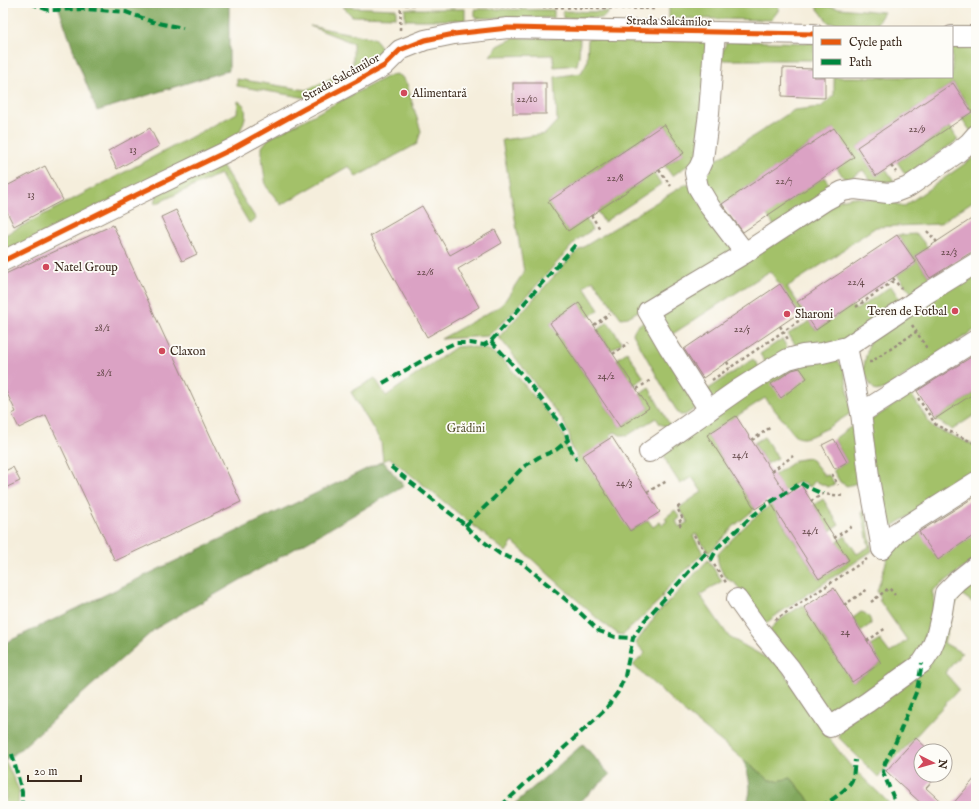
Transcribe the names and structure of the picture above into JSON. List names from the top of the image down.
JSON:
{
  "streets": {
    "street": ["Strada Salcâmilor"]
  },
  "parks": ["Grădini"],
  "places": [
    "Alimentară",
    "Natel Group",
    "Teren de Fotbal",
    "Sharoni",
    "Claxon"
  ],
  "house_numbers": [
    "22/10",
    "22/9",
    "13",
    "22/8",
    "22/7",
    "13",
    "22/3",
    "22/6",
    "22/4",
    "28/1",
    "22/5",
    "28/1",
    "24/2",
    "24/1",
    "24/3",
    "24/1",
    "24"
  ],
  "legend": ["Cycle path", "Path"],
  "scale_bar": "20 m",
  "north": "right"
}
